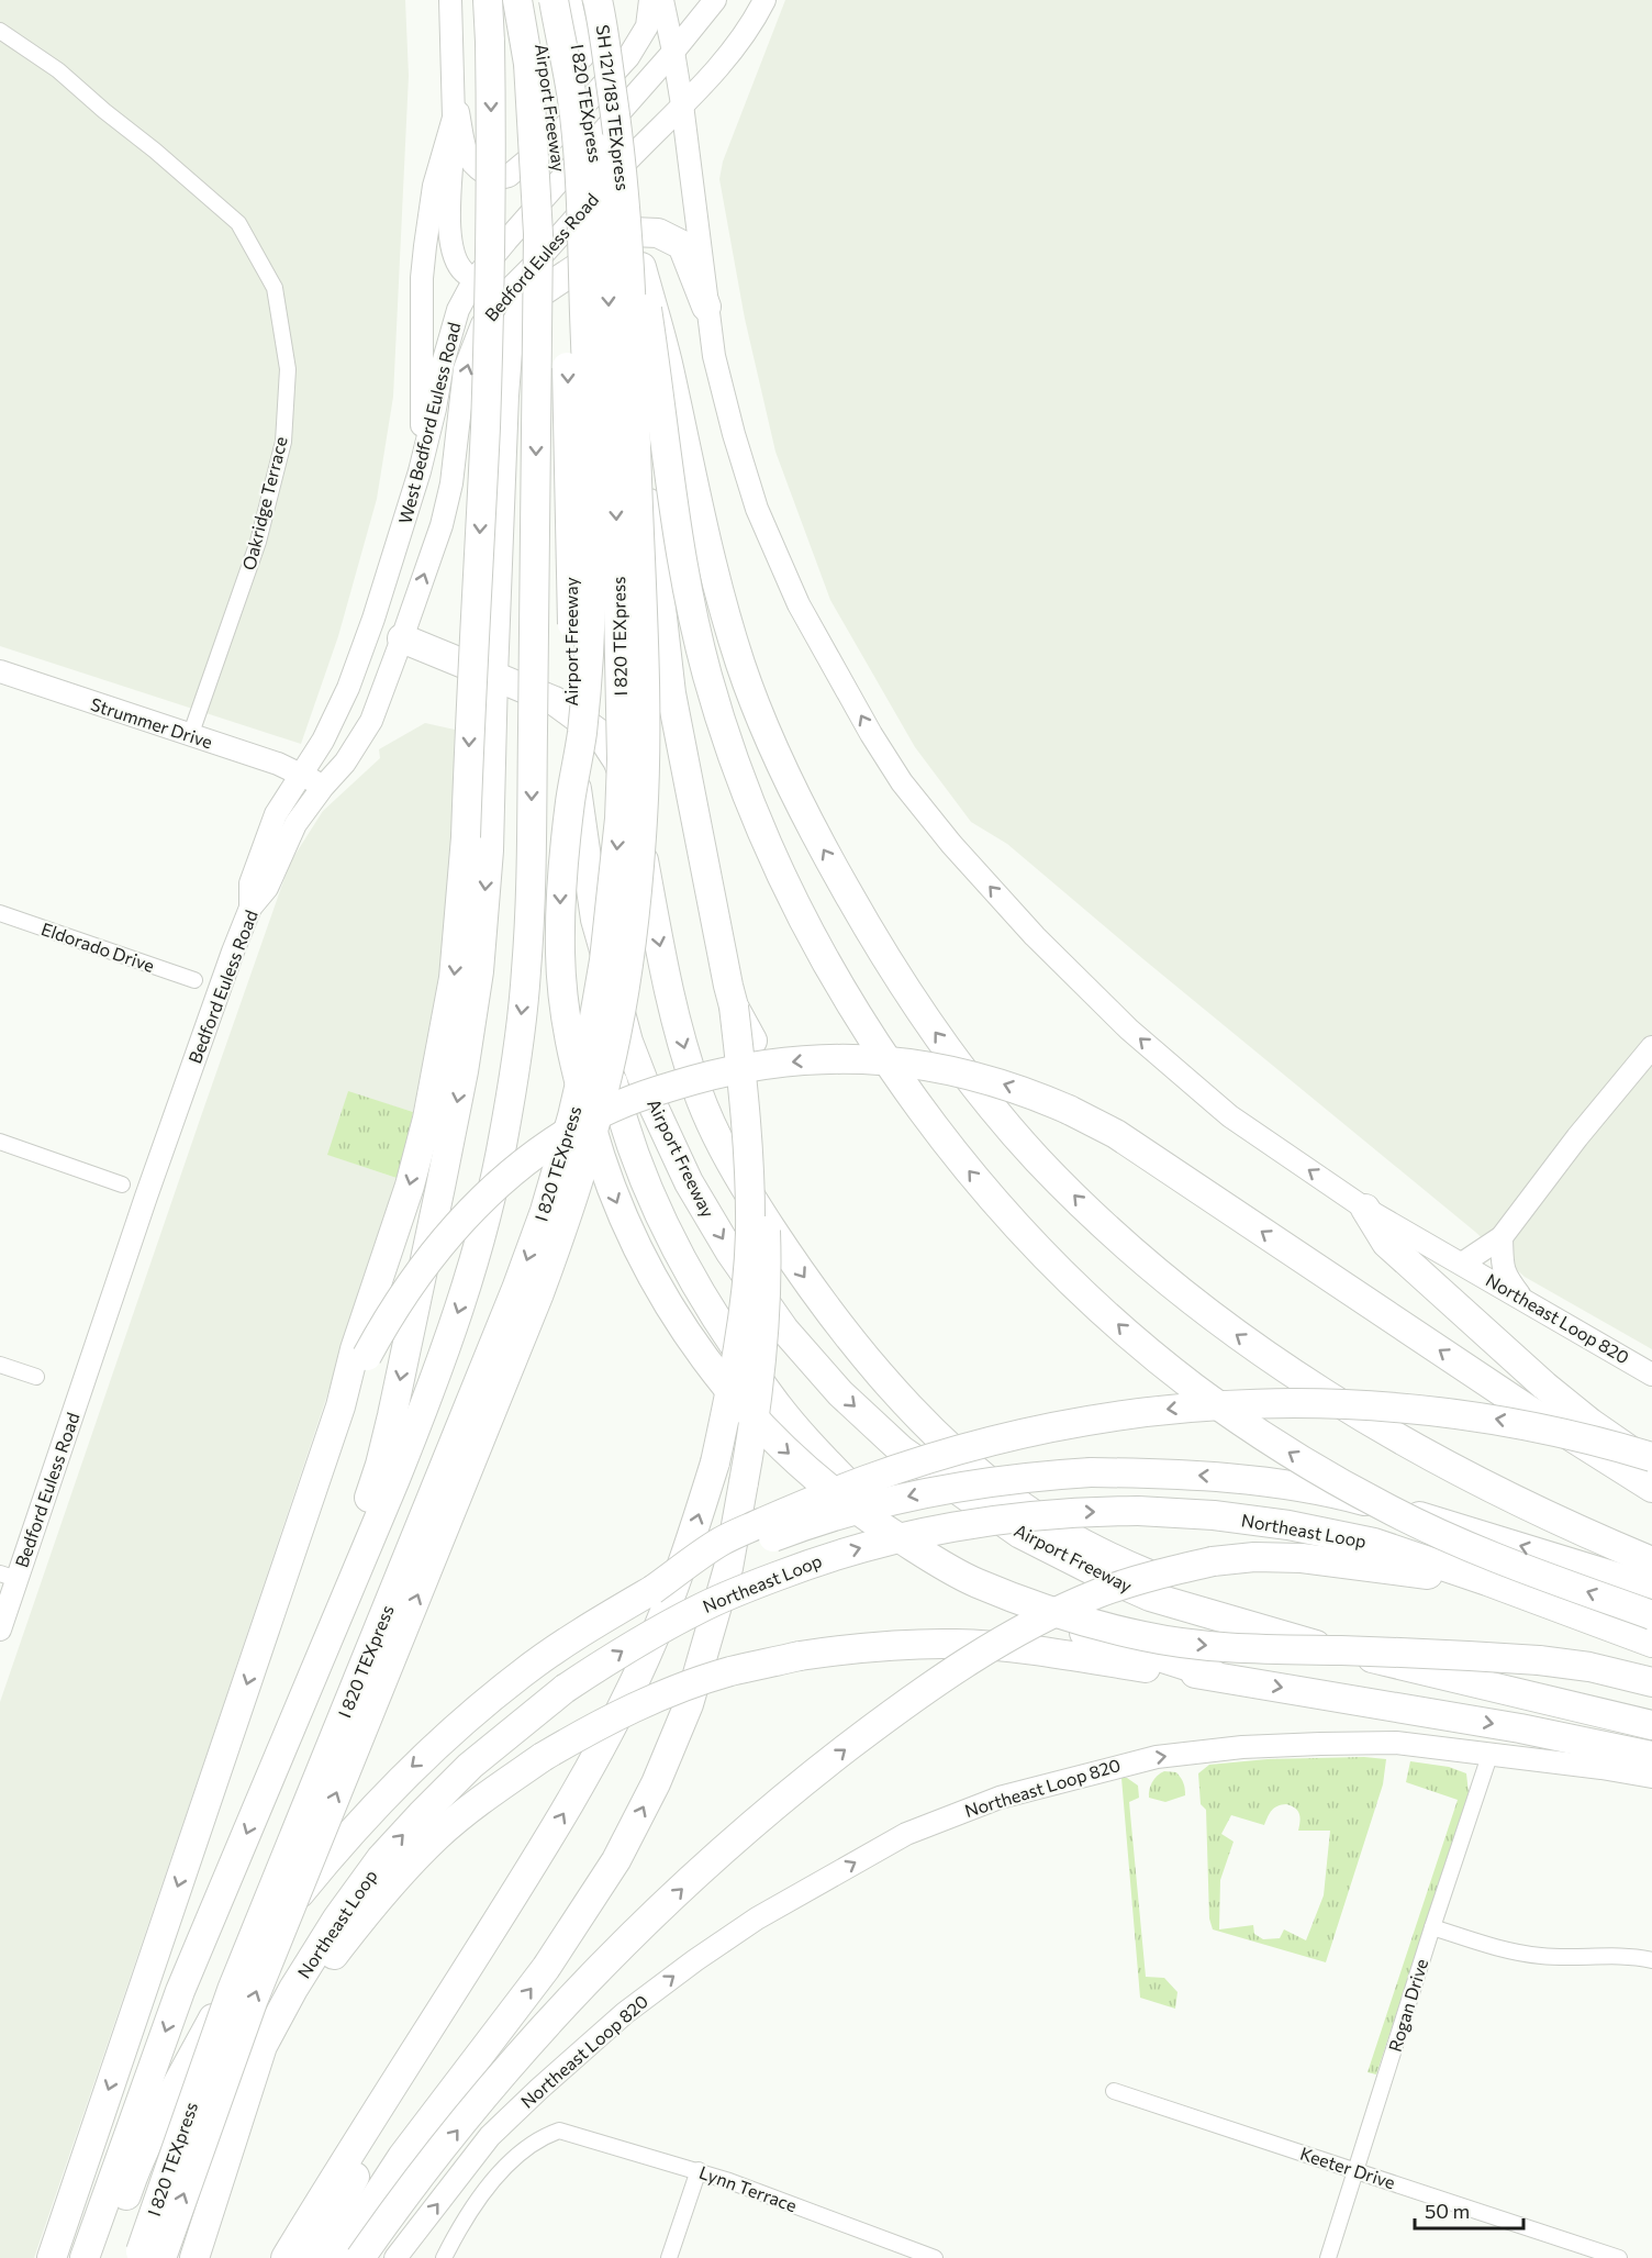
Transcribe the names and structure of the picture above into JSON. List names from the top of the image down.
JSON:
{
  "streets": {
    "highway": [
      "I 820 TEXpress",
      "Airport Freeway",
      "SH 121/183 TEXpress",
      "Northeast Loop"
    ],
    "main road": [
      "Bedford Euless Road",
      "West Bedford Euless Road",
      "Strummer Drive",
      "Northeast Loop 820"
    ],
    "street": [
      "Oakridge Terrace",
      "Eldorado Drive",
      "Rogan Drive",
      "Keeter Drive",
      "Lynn Terrace"
    ]
  },
  "crossings": [
    ["I 820 TEXpress", "SH 121/183 TEXpress"],
    ["Bedford Euless Road", "West Bedford Euless Road"],
    ["Bedford Euless Road", "Strummer Drive"],
    ["West Bedford Euless Road", "Strummer Drive"],
    ["Oakridge Terrace", "Strummer Drive"],
    ["Northeast Loop 820", "Rogan Drive"],
    ["Rogan Drive", "Keeter Drive"]
  ],
  "one_way": ["Northeast Loop 820"],
  "scale_bar": "50 m"
}
